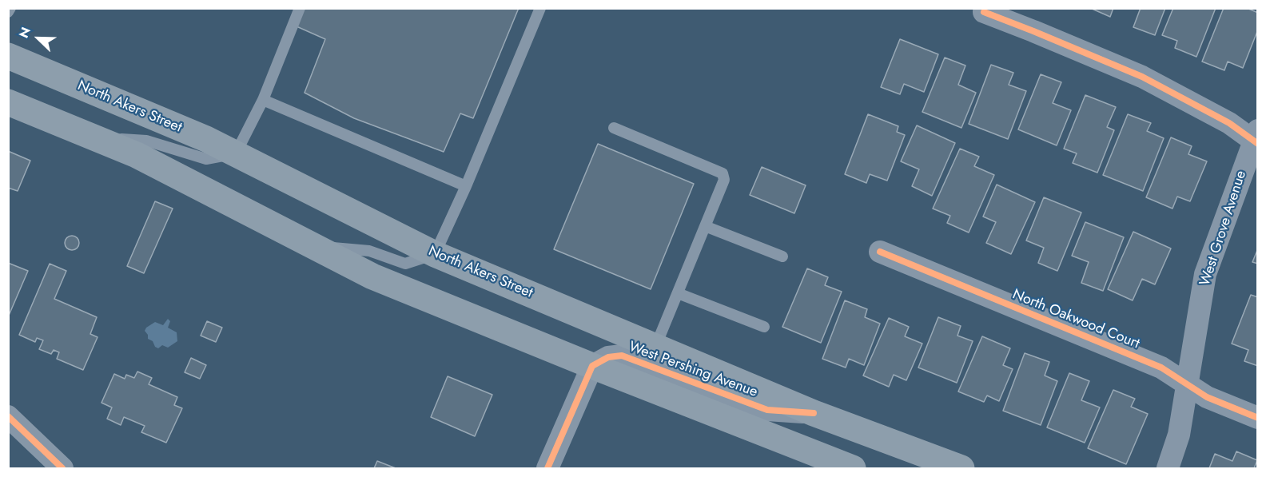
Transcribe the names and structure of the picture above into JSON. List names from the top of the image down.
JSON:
{
  "streets": {
    "main road": ["North Akers Street"],
    "street": ["West Grove Avenue", "North Oakwood Court", "West Pershing Avenue"]
  },
  "crossings": [
    ["North Akers Street", "West Pershing Avenue"],
    ["West Grove Avenue", "North Oakwood Court"]
  ],
  "north": "top left"
}
